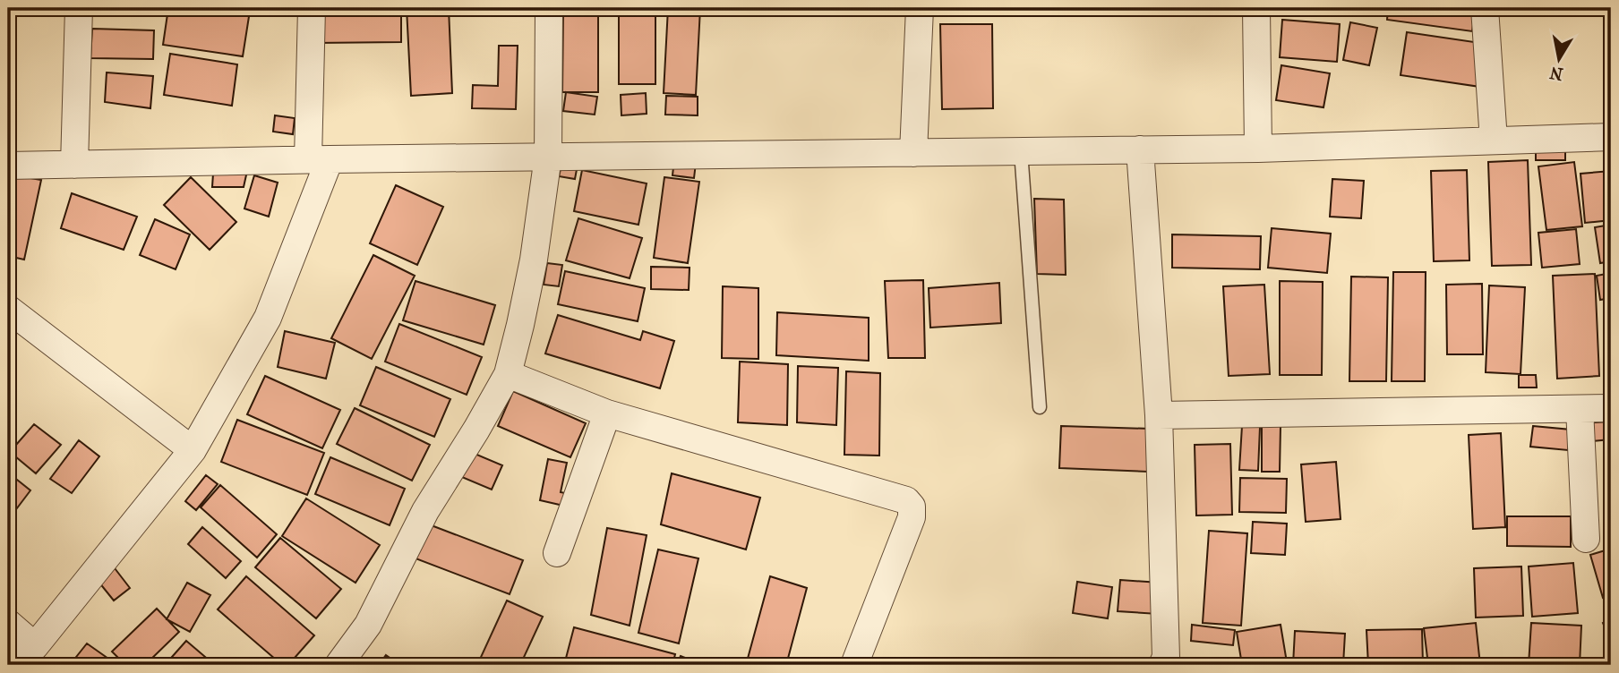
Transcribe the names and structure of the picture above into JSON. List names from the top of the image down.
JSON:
{
  "north": "bottom"
}
